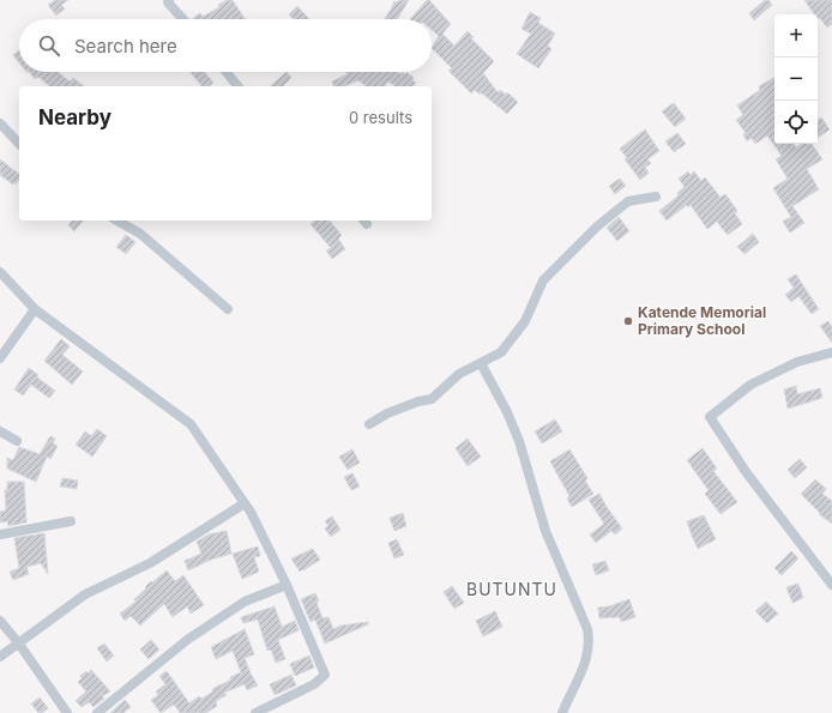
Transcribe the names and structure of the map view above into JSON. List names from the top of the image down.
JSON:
{
  "districts": ["BUTUNTU"],
  "places": ["Katende Memorial Primary School"],
  "page": {
    "map_buttons": ["+", "−"],
    "search": "Search here",
    "heading": ["Nearby", "0 results"]
  }
}
